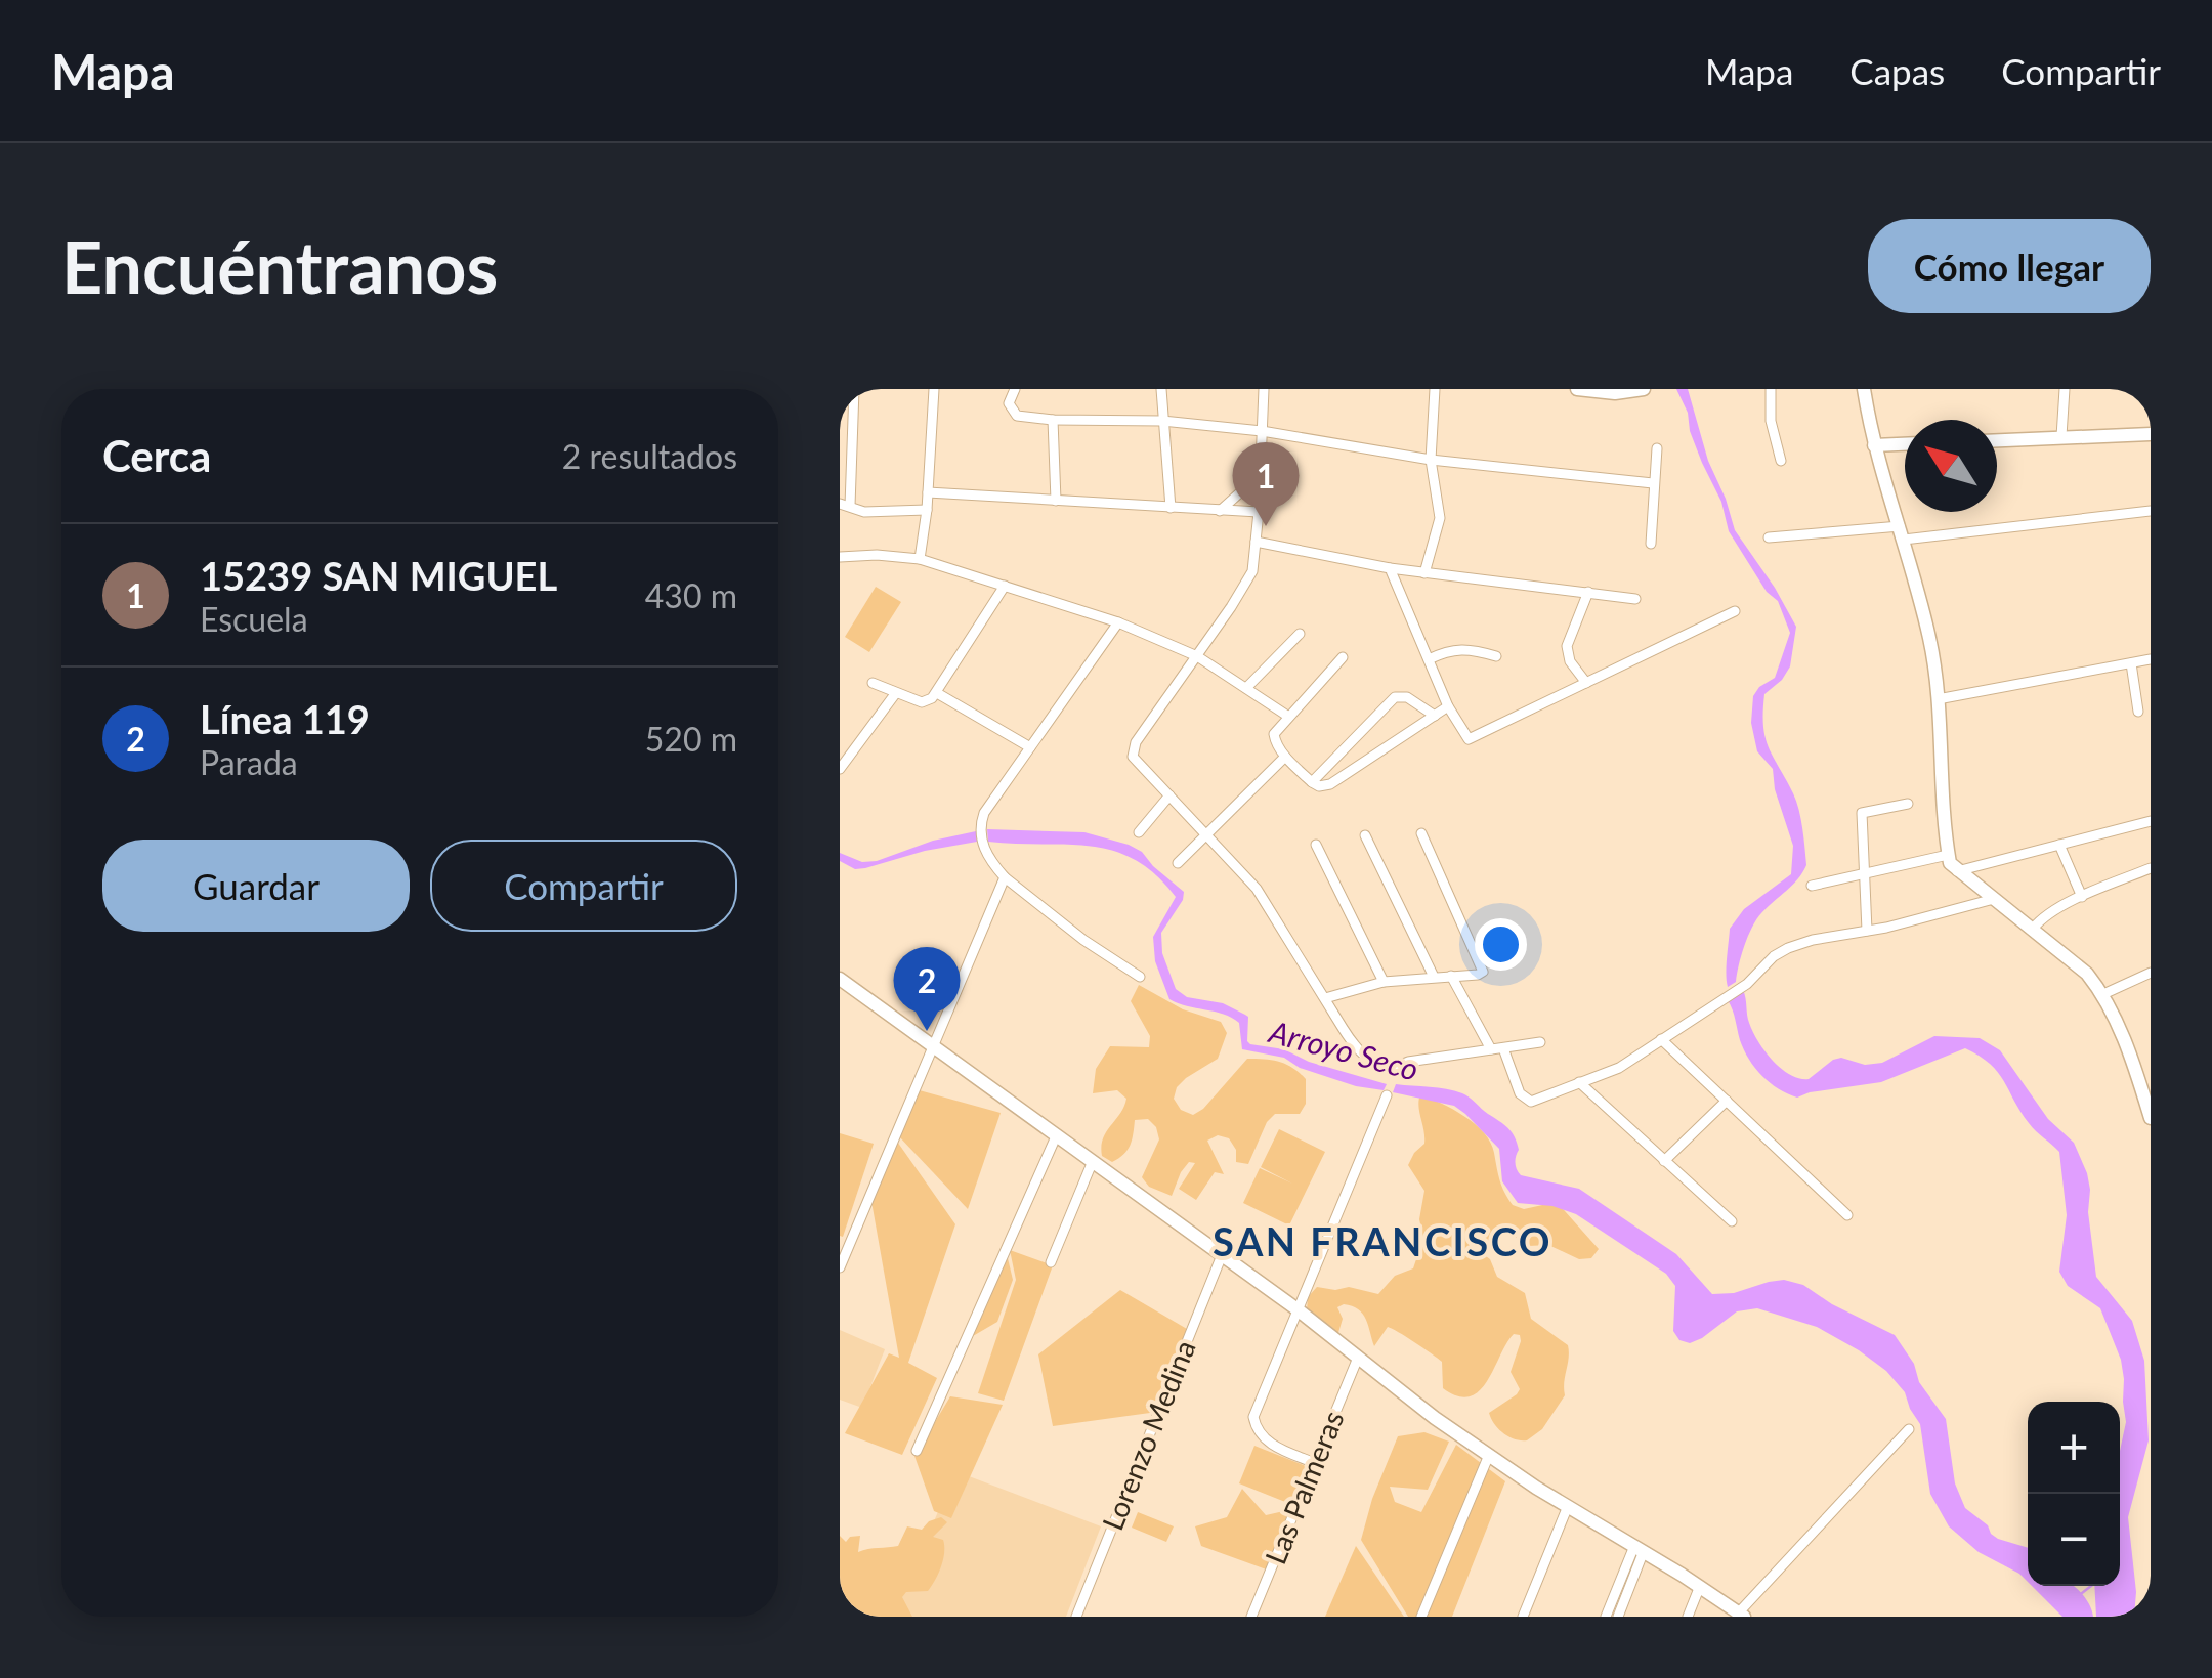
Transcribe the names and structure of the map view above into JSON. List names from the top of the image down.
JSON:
{
  "streets": {
    "street": ["Lorenzo Medina", "Las Palmeras"]
  },
  "districts": ["SAN FRANCISCO"],
  "water": ["Arroyo Seco"],
  "north": "top left",
  "page": {
    "header": "Mapa",
    "nav": ["Mapa", "Capas", "Compartir"],
    "buttons": [
      "Cómo llegar",
      ["Guardar", "Compartir"]
    ],
    "title": "Encuéntranos",
    "heading": ["Cerca", "2 resultados"],
    "pins": ["1", "2"],
    "list": [
      {
        "mark": "1",
        "name": "15239 SAN MIGUEL",
        "note": "Escuela",
        "value": "430 m"
      },
      {
        "mark": "2",
        "name": "Línea 119",
        "note": "Parada",
        "value": "520 m"
      }
    ],
    "map_buttons": ["+", "−"]
  }
}
